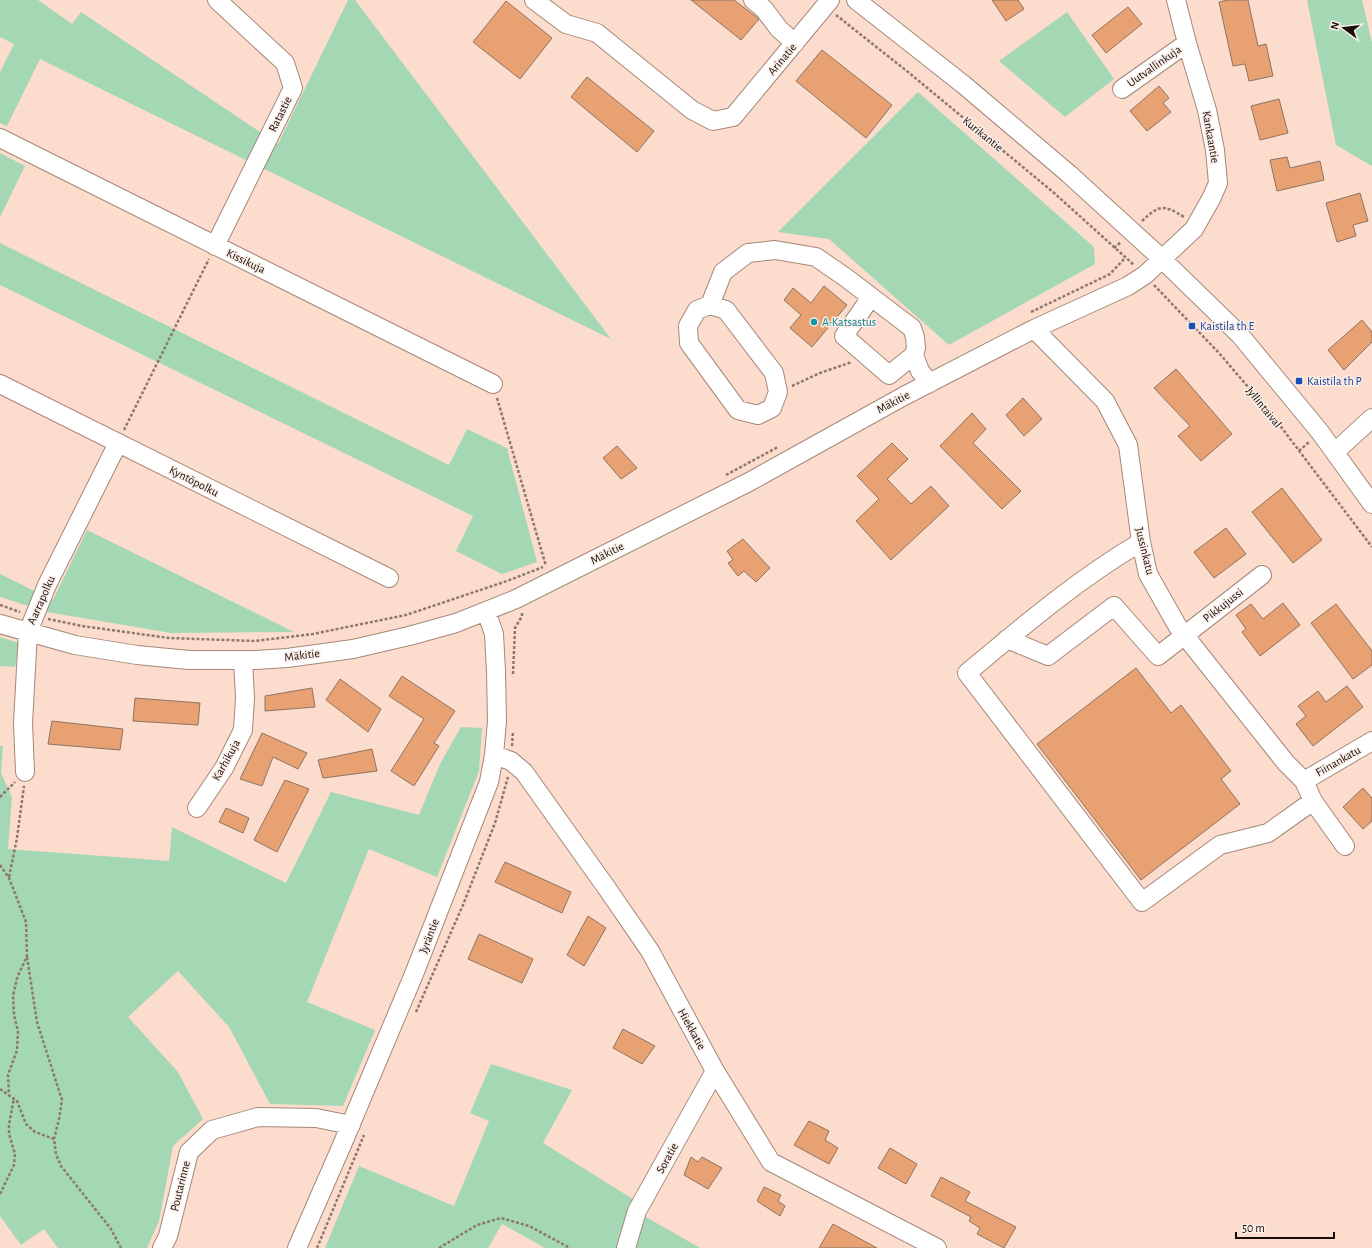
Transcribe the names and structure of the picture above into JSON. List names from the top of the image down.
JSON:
{
  "streets": {
    "street": [
      "Arinatie",
      "Uutvallinkuja",
      "Ratastie",
      "Kurikantie",
      "Kankaantie",
      "Kissikuja",
      "Mäkitie",
      "Kyntöpolku",
      "Jussinkatu",
      "Aarrapolku",
      "Pikkujussi",
      "Karhikuja",
      "Fiinankatu",
      "Jyräntie",
      "Hiekkatie",
      "Soratie",
      "Poutarinne"
    ],
    "path": ["Jyllintaival"]
  },
  "crossings": [
    ["Arinatie", "Kurikantie"],
    ["Uutvallinkuja", "Kankaantie"],
    ["Ratastie", "Kissikuja"],
    ["Kurikantie", "Kankaantie"],
    ["Kurikantie", "Mäkitie"],
    ["Kurikantie", "Jyllintaival"],
    ["Kankaantie", "Mäkitie"],
    ["Mäkitie", "Jyllintaival"],
    ["Mäkitie", "Jussinkatu"],
    ["Mäkitie", "Aarrapolku"],
    ["Mäkitie", "Karhikuja"],
    ["Mäkitie", "Jyräntie"],
    ["Kyntöpolku", "Aarrapolku"],
    ["Jussinkatu", "Pikkujussi"],
    ["Jussinkatu", "Fiinankatu"],
    ["Jyräntie", "Hiekkatie"],
    ["Jyräntie", "Poutarinne"],
    ["Hiekkatie", "Soratie"]
  ],
  "places": {
    "other": ["A-Katsastus"],
    "transit": ["Kaistila th E", "Kaistila th P"]
  },
  "scale_bar": "50 m",
  "north": "left"
}
